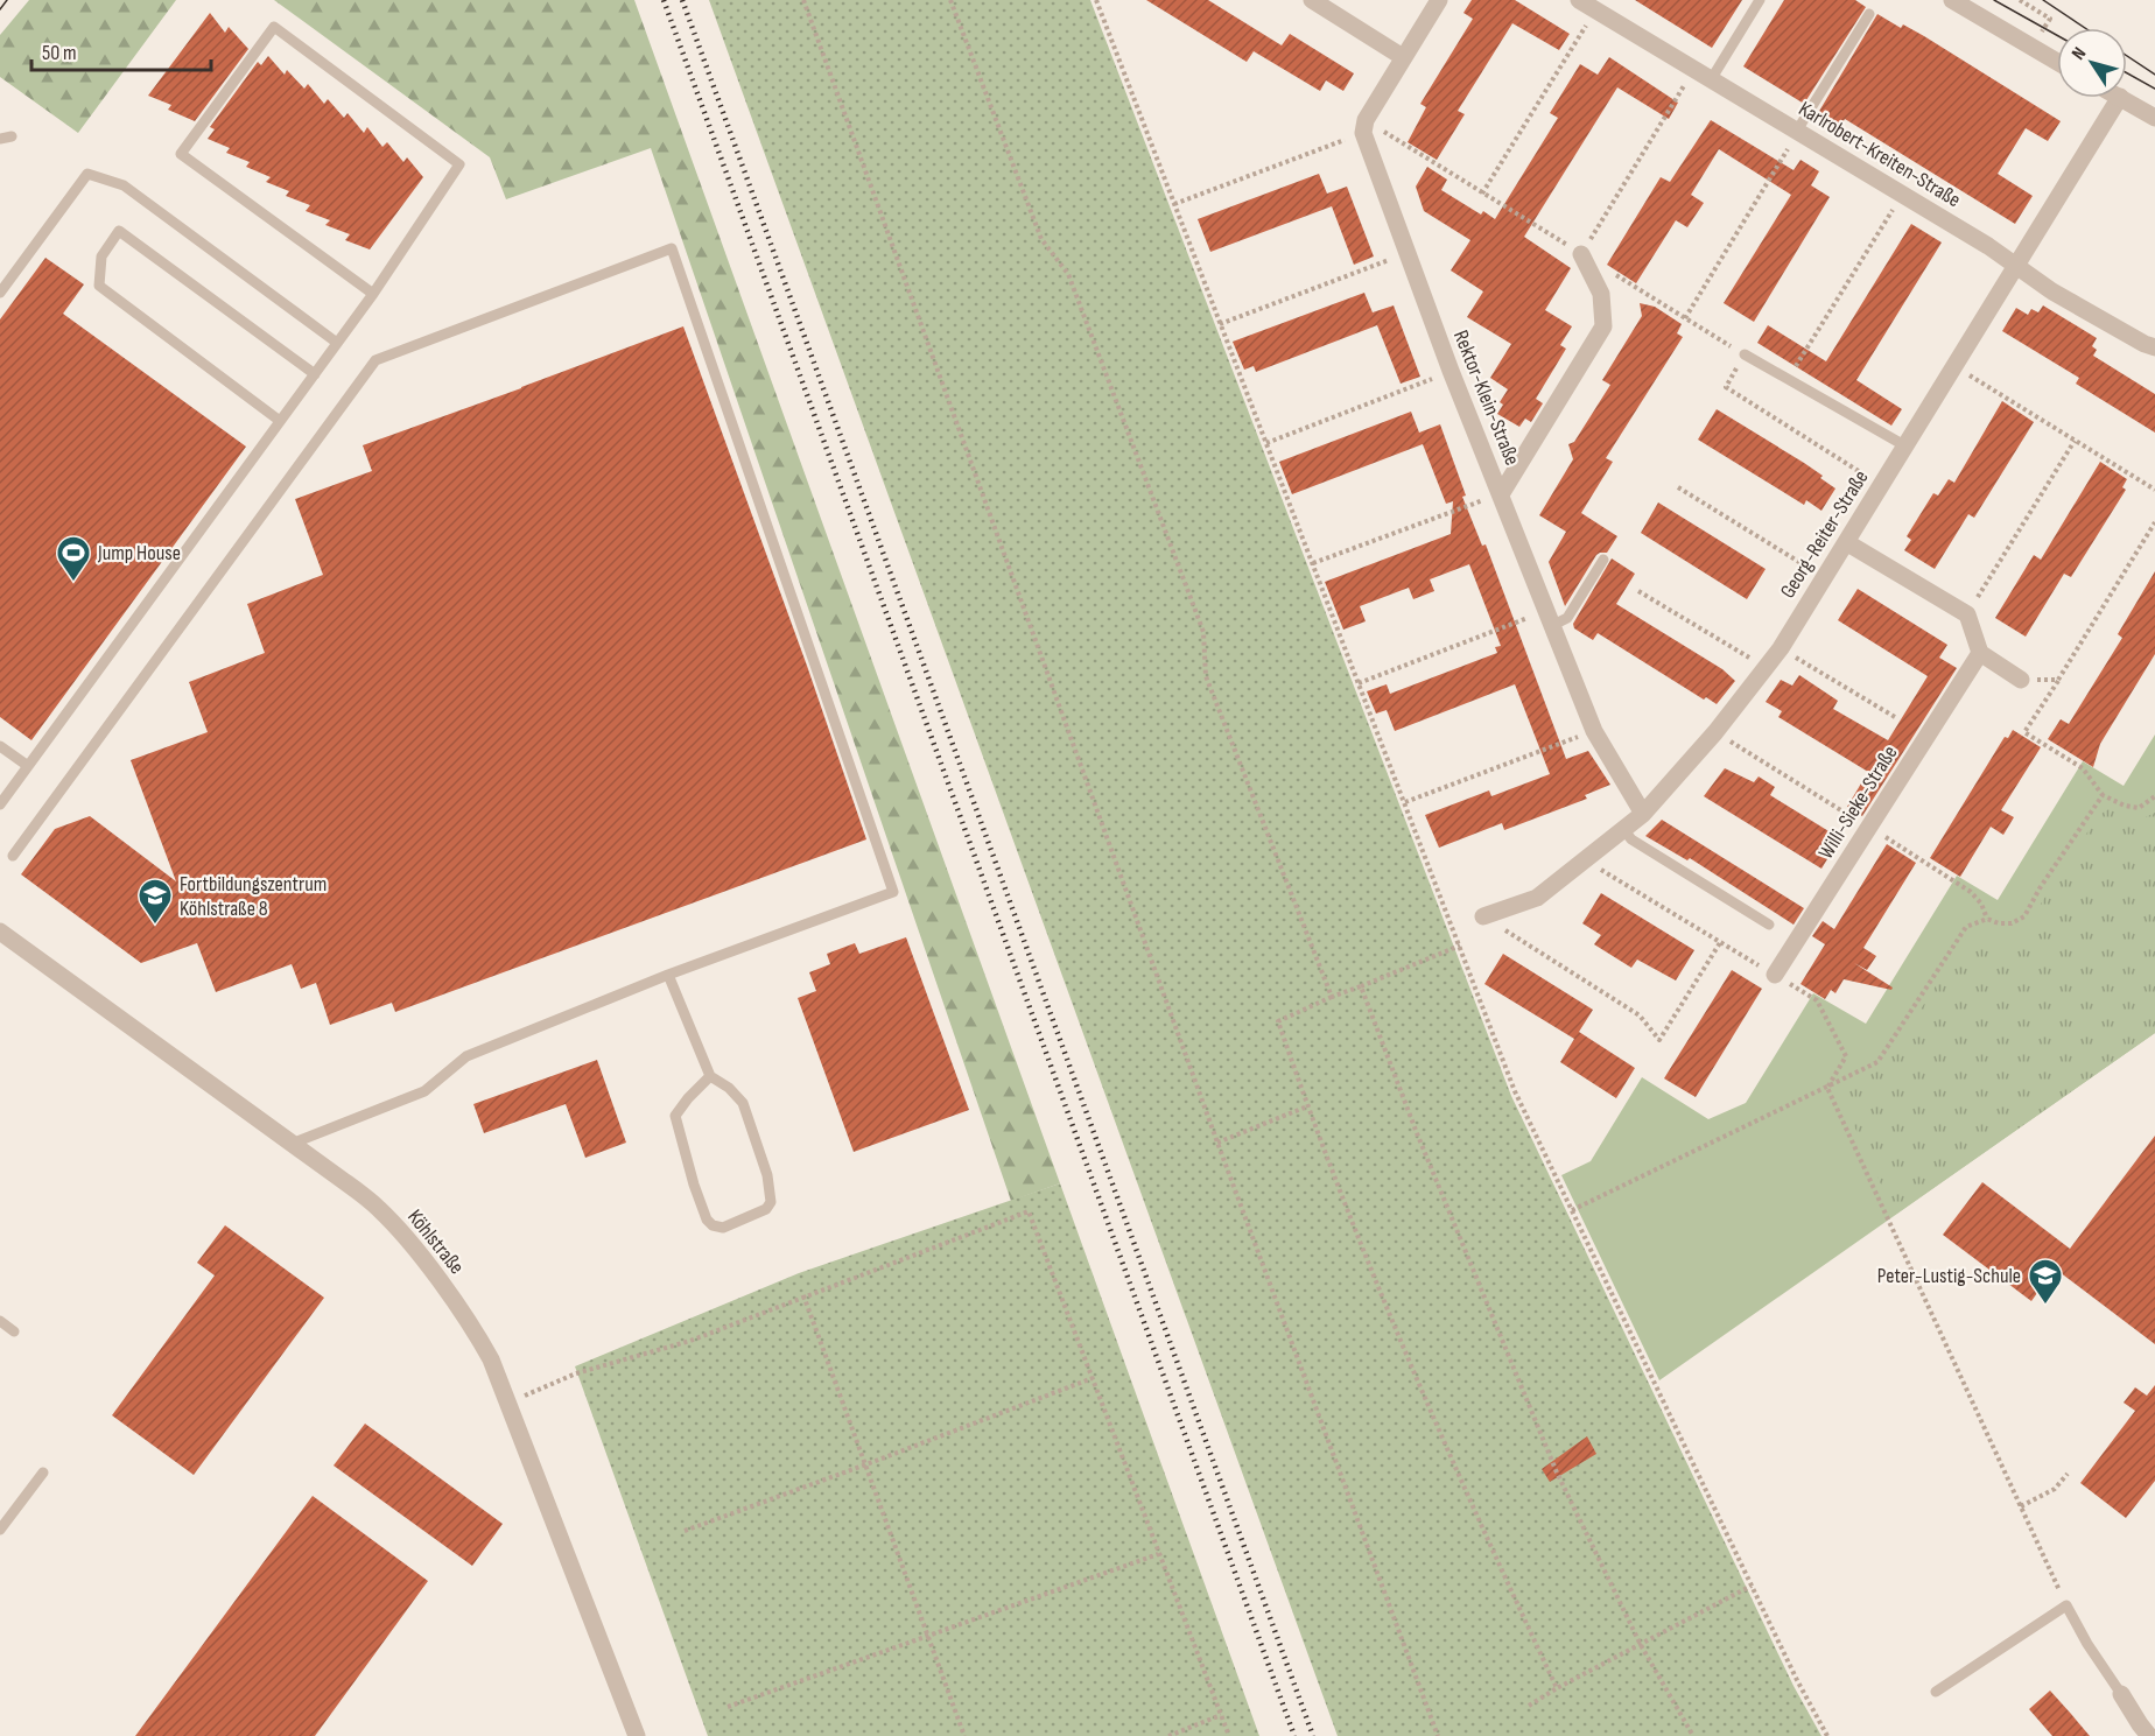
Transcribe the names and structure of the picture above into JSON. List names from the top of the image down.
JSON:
{
  "streets": {
    "street": [
      "Karlrobert-Kreiten-Straße",
      "Rektor-Klein-Straße",
      "Georg-Reiter-Straße",
      "Willi-Sieke-Straße",
      "Köhlstraße"
    ]
  },
  "crossings": [
    ["Karlrobert-Kreiten-Straße", "Georg-Reiter-Straße"],
    ["Rektor-Klein-Straße", "Georg-Reiter-Straße"]
  ],
  "places": {
    "sports": ["Jump House"],
    "school or university": ["Fortbildungszentrum Köhlstraße 8", "Peter-Lustig-Schule"]
  },
  "scale_bar": "50 m",
  "north": "top left"
}
